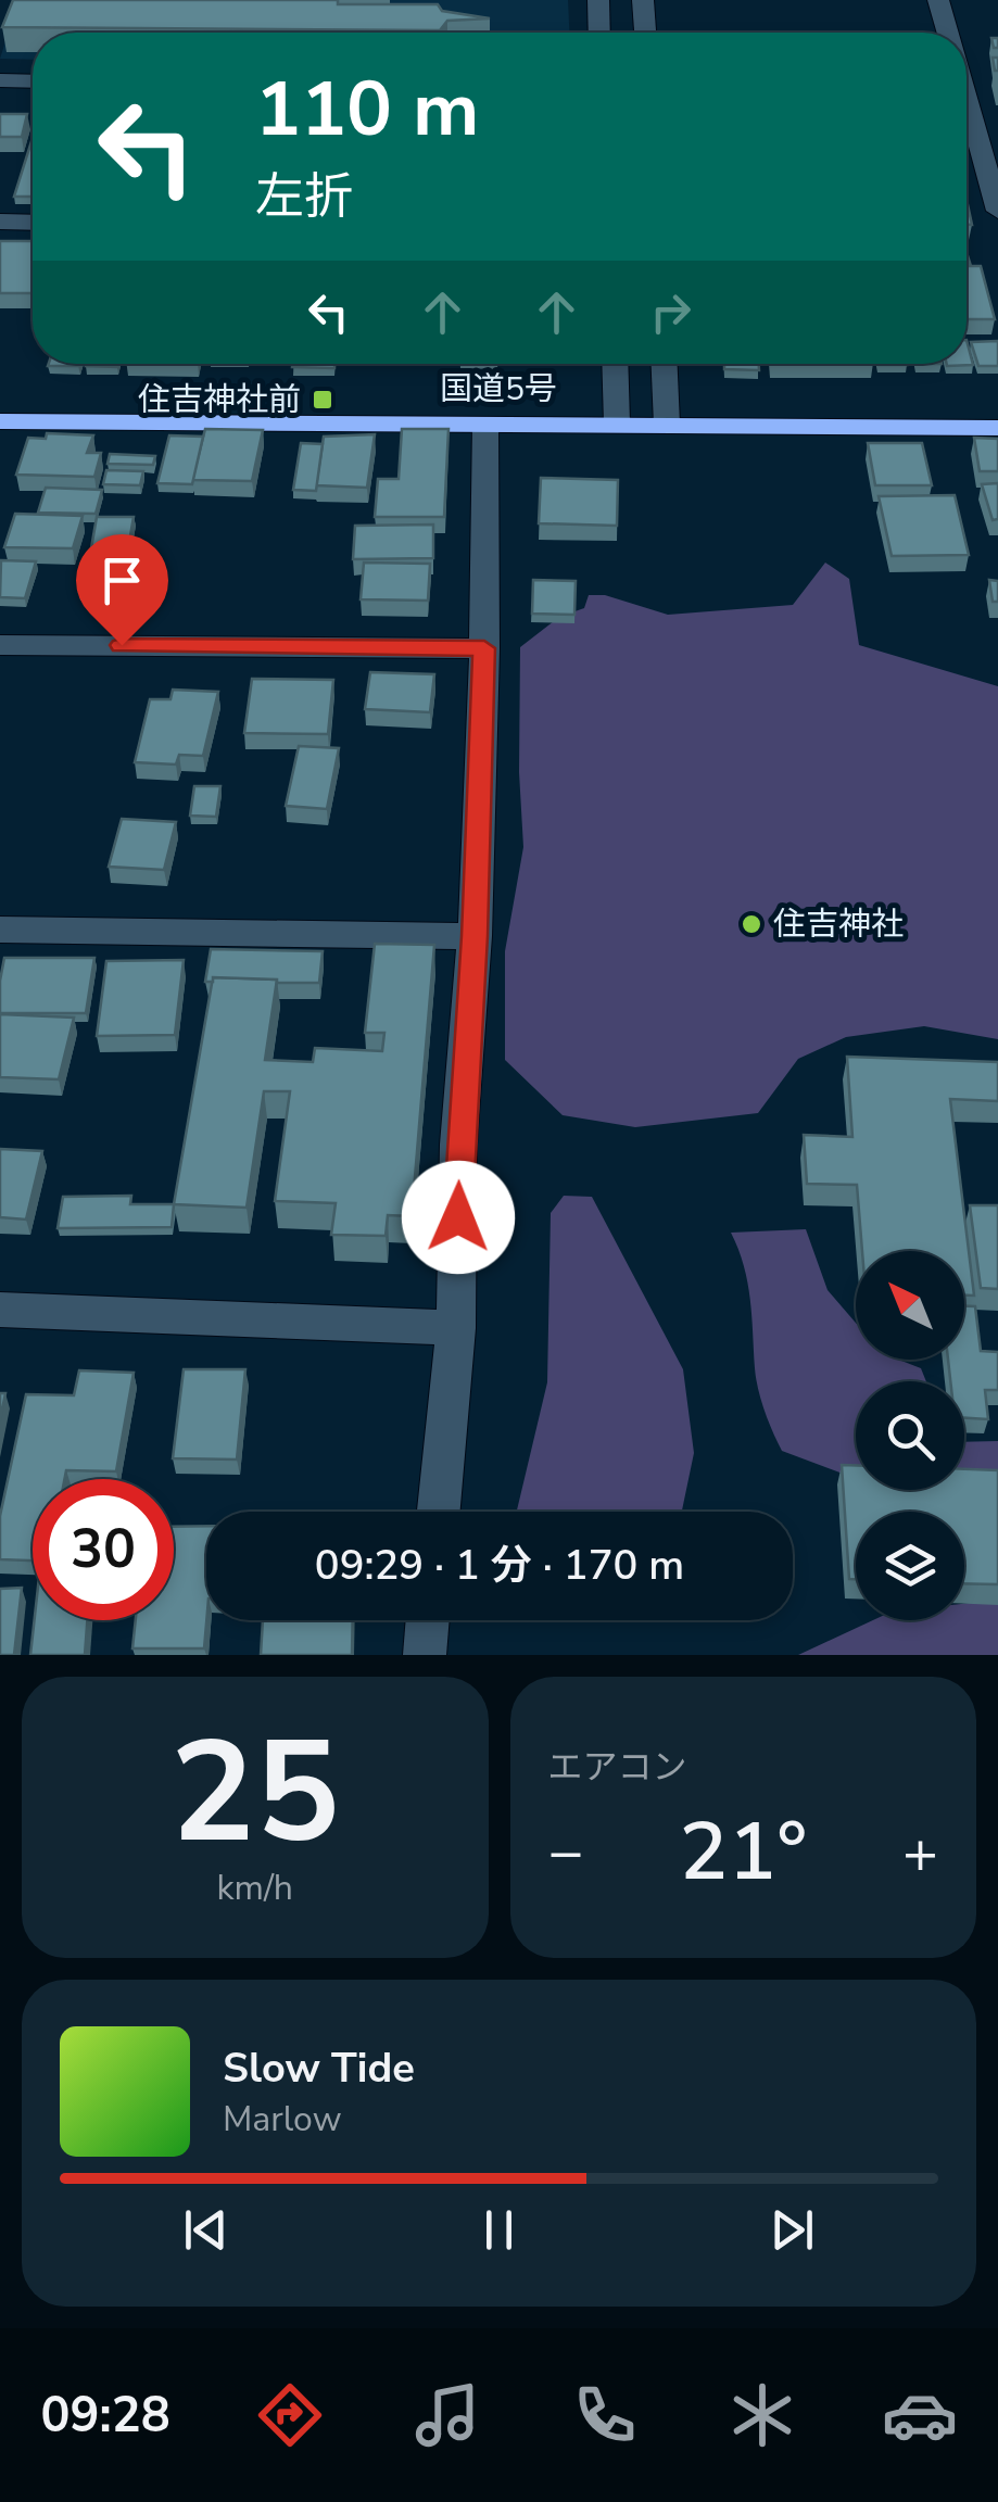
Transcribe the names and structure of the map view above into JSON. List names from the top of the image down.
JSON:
{
  "streets": {
    "highway": ["国道5号"]
  },
  "places": {
    "transit": ["住吉神社前"],
    "other": ["住吉神社"]
  },
  "north": "top left",
  "page": {
    "turn": ["110 m", "左折"],
    "limit": "30",
    "trip": "09:29 · 1 分 · 170 m",
    "tile": [
      ["25", "km/h"],
      "エアコン"
    ],
    "heat": ["−", "21°", "+"],
    "song": ["Slow Tide", "Marlow"],
    "tabs": "09:28"
  }
}
